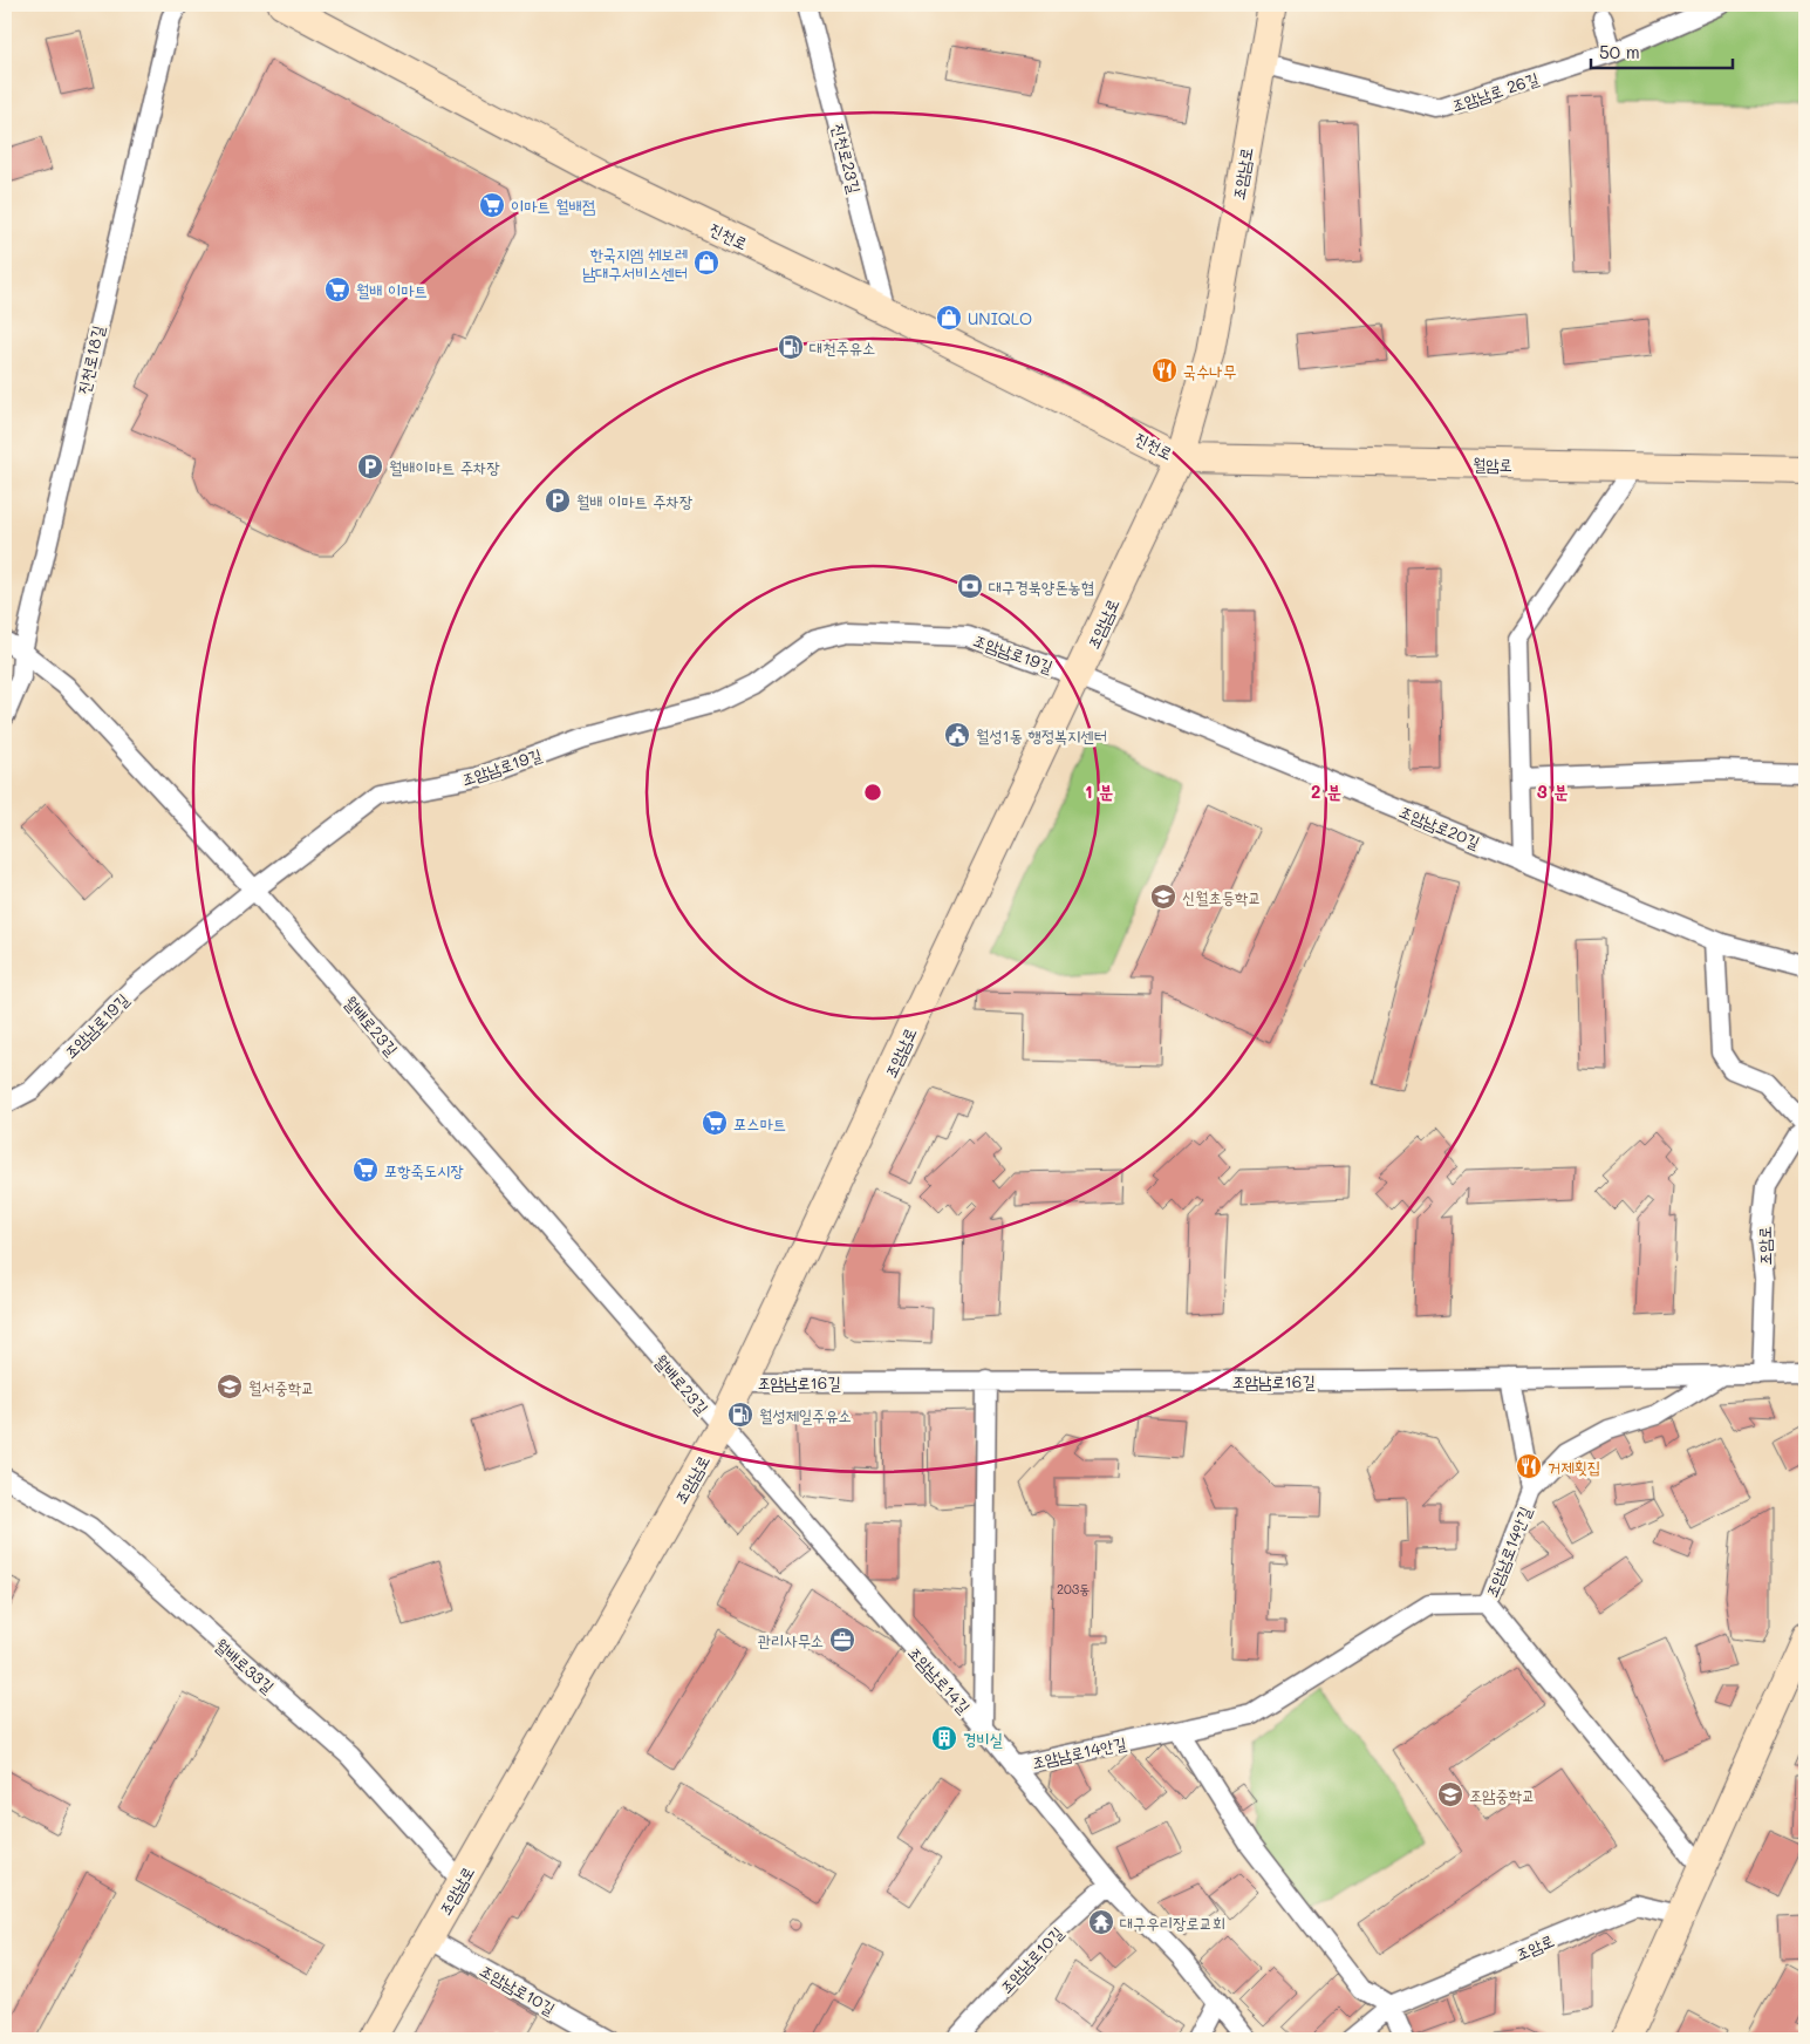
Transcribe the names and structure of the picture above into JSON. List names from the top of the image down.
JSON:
{
  "streets": {
    "main road": ["조암남로", "진천로", "월암로"],
    "street": [
      "조암남로 26길",
      "진천로23길",
      "진천로18길",
      "조암남로19길",
      "조암남로20길",
      "월배로23길",
      "조암로",
      "조암남로16길",
      "조암남로14안길",
      "월배로33길",
      "조암남로14길",
      "조암남로10길"
    ]
  },
  "crossings": [
    ["조암남로 26길", "조암남로"],
    ["진천로23길", "진천로"],
    ["조암남로", "진천로"],
    ["조암남로", "월암로"],
    ["조암남로", "조암남로19길"],
    ["조암남로", "조암남로20길"],
    ["조암남로", "월배로23길"],
    ["조암남로", "조암남로16길"],
    ["조암남로", "월배로33길"],
    ["조암남로", "조암남로14길"],
    ["조암남로", "조암남로10길"],
    ["진천로", "월암로"],
    ["진천로18길", "월배로23길"],
    ["조암남로19길", "조암남로20길"],
    ["조암남로19길", "월배로23길"],
    ["월배로23길", "조암남로14길"],
    ["조암로", "조암남로16길"],
    ["조암남로16길", "조암남로14안길"],
    ["조암남로14안길", "조암남로14길"],
    ["조암남로14길", "조암남로10길"]
  ],
  "places": {
    "supermarket": [
      "이마트 월배점",
      "월배 이마트",
      "포스마트",
      "포항죽도시장"
    ],
    "shop": ["한국지엠 쉐보레 남대구서비스센터", "UNIQLO"],
    "fuel station": ["대천주유소", "월성제일주유소"],
    "restaurant": ["국수나무", "거제횟집"],
    "parking": ["월배이마트 주차장", "월배 이마트 주차장"],
    "bank": ["대구경북양돈농협"],
    "public building": ["월성1동 행정복지센터"],
    "school or university": ["신월초등학교", "월서중학교", "조암중학교"],
    "office": ["관리사무소"],
    "building": ["경비실"],
    "temple": ["대구우리장로교회"]
  },
  "house_numbers": ["203동"],
  "scale_bar": "50 m",
  "rings": ["1 분", "2 분", "3 분"]
}
